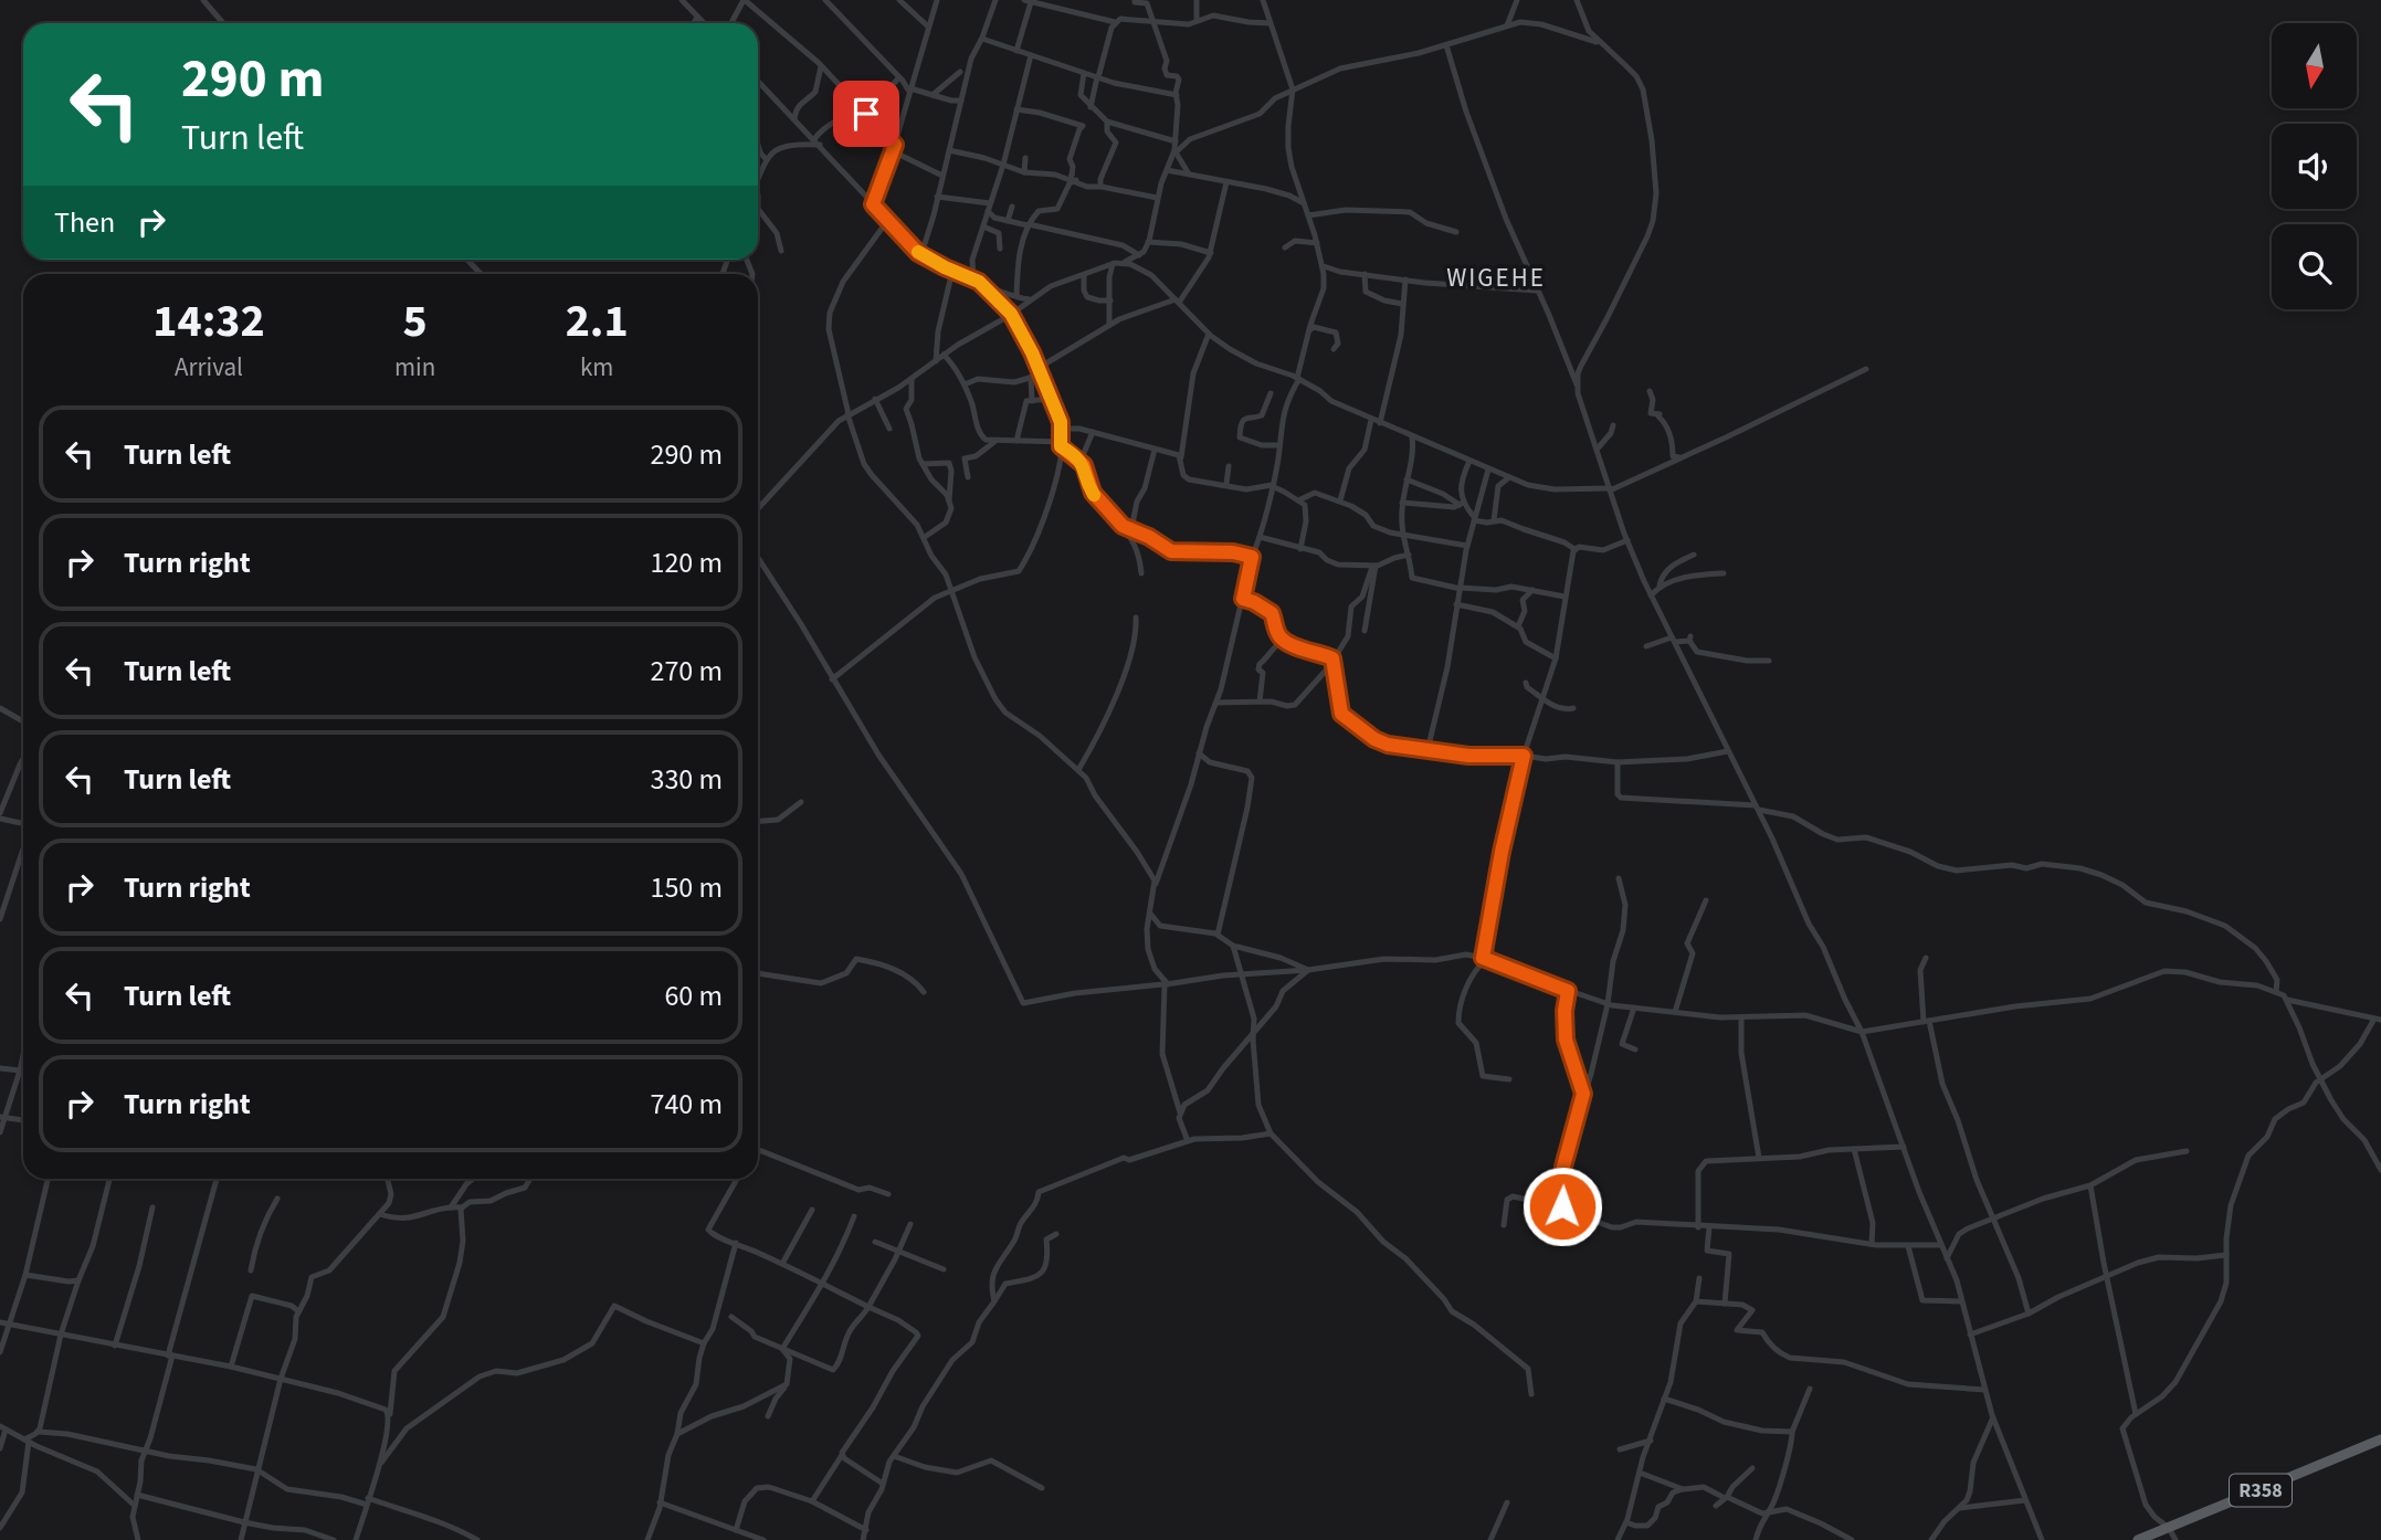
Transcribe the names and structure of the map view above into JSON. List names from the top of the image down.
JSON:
{
  "streets": {
    "main road": ["R358"]
  },
  "districts": ["WIGEHE"],
  "north": "bottom",
  "page": {
    "turn": ["290 m", "Turn left"],
    "then": "Then",
    "eta": [
      "14:32",
      "Arrival",
      "5",
      "min",
      "2.1",
      "km"
    ],
    "list": [
      {
        "name": "Turn left",
        "value": "290 m"
      },
      {
        "name": "Turn right",
        "value": "120 m"
      },
      {
        "name": "Turn left",
        "value": "270 m"
      },
      {
        "name": "Turn left",
        "value": "330 m"
      },
      {
        "name": "Turn right",
        "value": "150 m"
      },
      {
        "name": "Turn left",
        "value": "60 m"
      },
      {
        "name": "Turn right",
        "value": "740 m"
      }
    ]
  }
}
